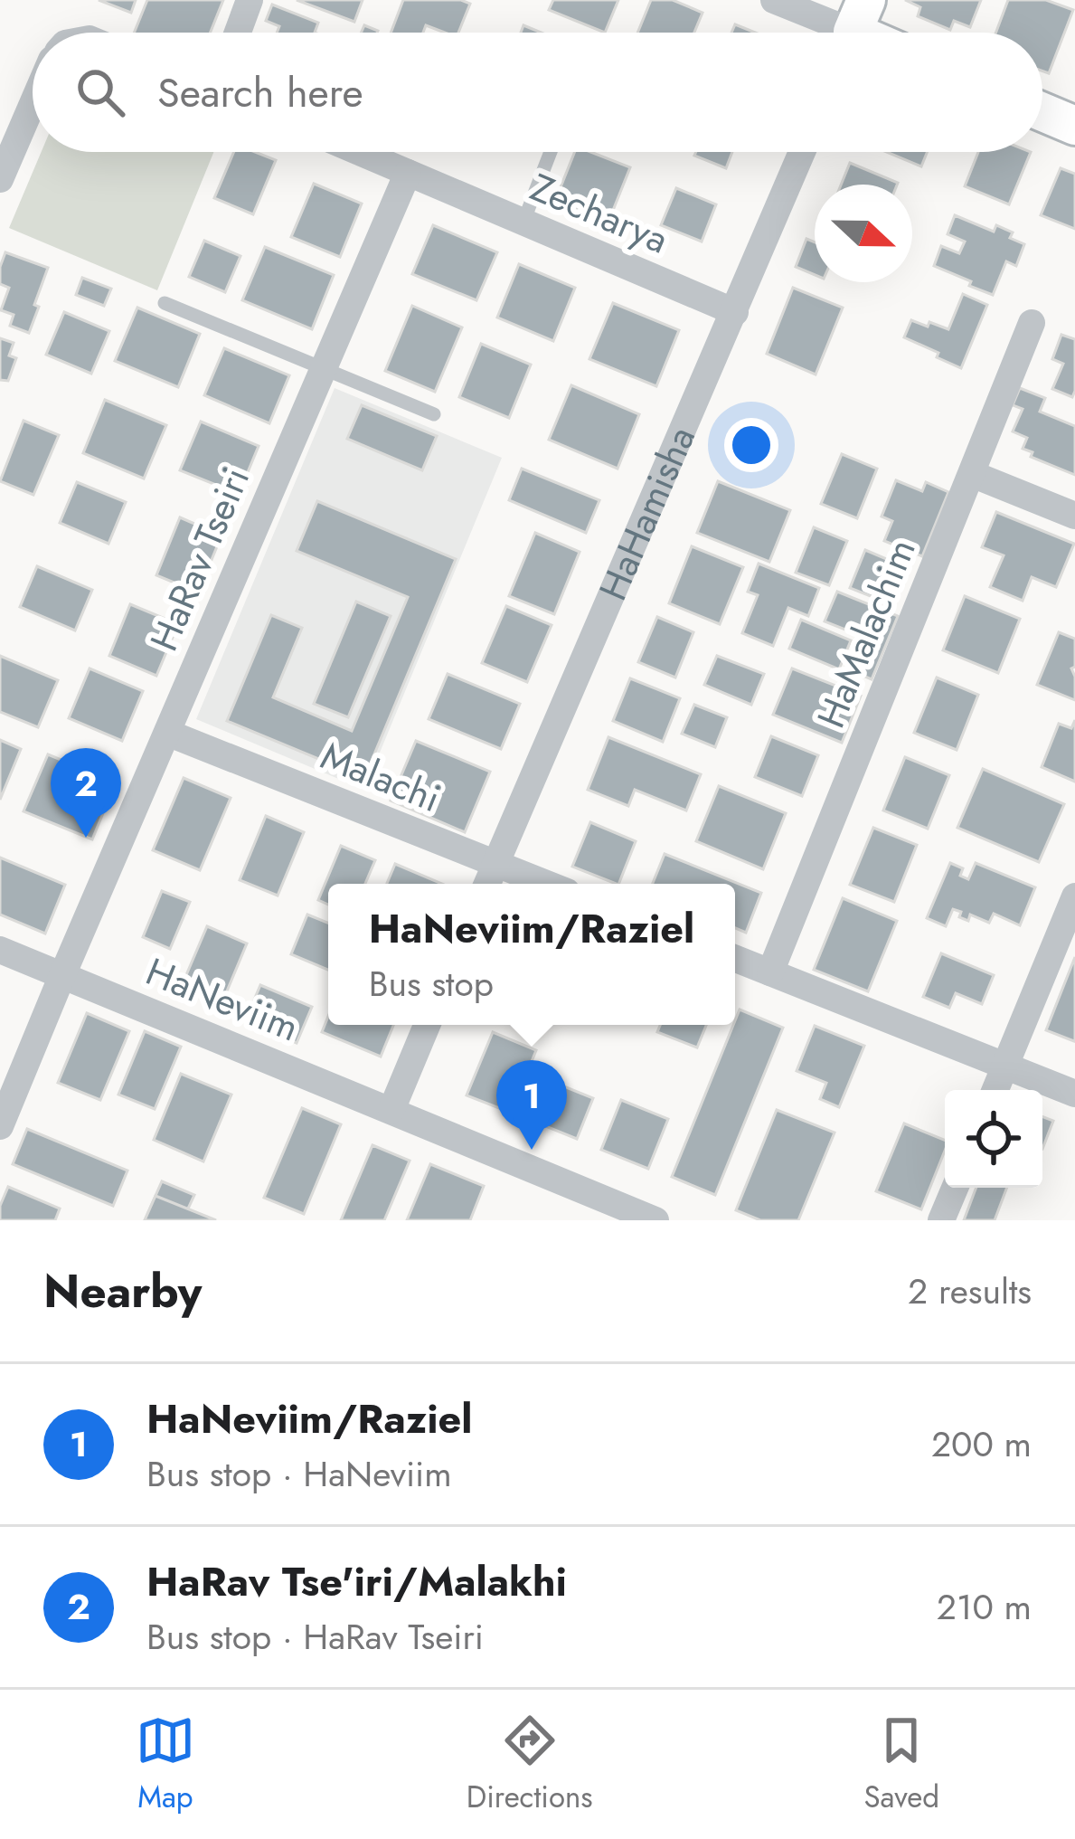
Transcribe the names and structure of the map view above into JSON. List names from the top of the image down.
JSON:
{
  "streets": {
    "street": [
      "Zecharya",
      "HaHamisha",
      "HaRav Tseiri",
      "HaMalachim",
      "Malachi",
      "HaNeviim"
    ]
  },
  "crossings": [
    ["Zecharya", "HaHamisha"],
    ["Zecharya", "HaRav Tseiri"],
    ["HaHamisha", "Malachi"],
    ["HaRav Tseiri", "Malachi"],
    ["HaRav Tseiri", "HaNeviim"]
  ],
  "north": "right",
  "page": {
    "search": "Search here",
    "pins": ["2", "1"],
    "popup": ["HaNeviim/Raziel", "Bus stop"],
    "heading": ["Nearby", "2 results"],
    "list": [
      {
        "mark": "1",
        "name": "HaNeviim/Raziel",
        "note": "Bus stop · HaNeviim",
        "value": "200 m"
      },
      {
        "mark": "2",
        "name": "HaRav Tse'iri/Malakhi",
        "note": "Bus stop · HaRav Tseiri",
        "value": "210 m"
      }
    ],
    "nav": ["Map", "Directions", "Saved"]
  }
}
